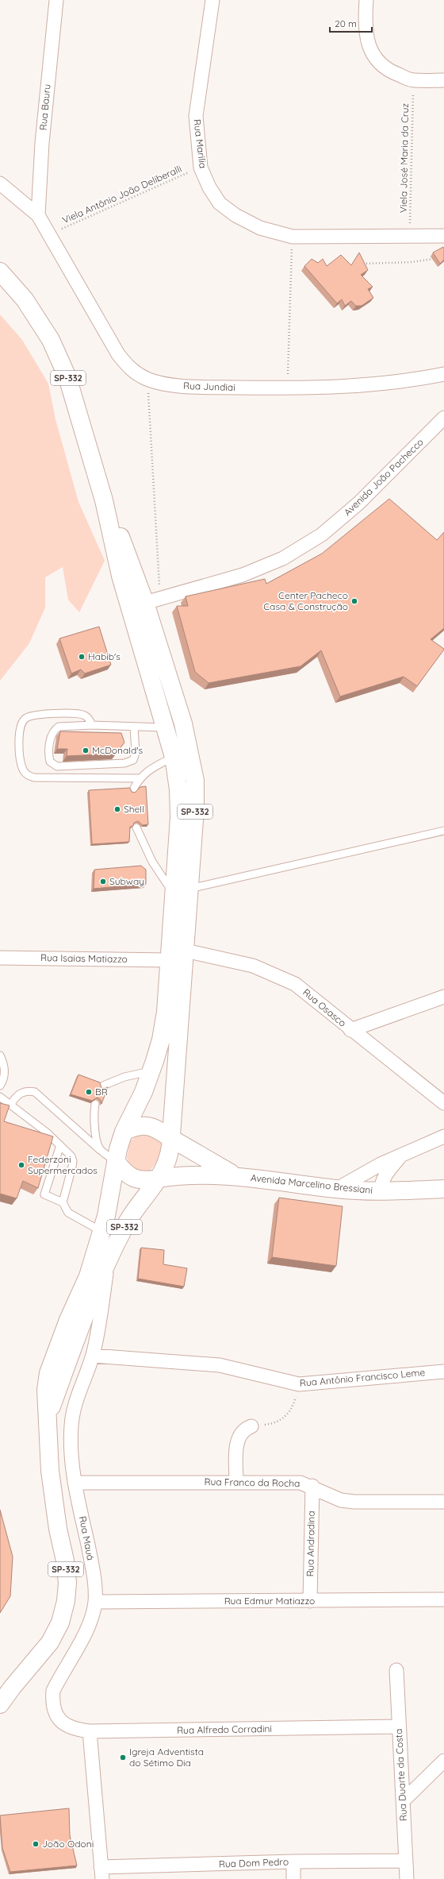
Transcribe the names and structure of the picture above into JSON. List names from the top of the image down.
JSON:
{
  "streets": {
    "main road": ["SP-332", "Avenida Marcelino Bressiani"],
    "street": [
      "Rua Bauru",
      "Rua Marilia",
      "Rua Jundiai",
      "Avenida João Pachecco",
      "Rua Isaias Matiazzo",
      "Rua Osasco",
      "Rua Antônio Francisco Leme",
      "Rua Franco da Rocha",
      "Rua Mauá",
      "Rua Andradina",
      "Rua Edmur Matiazzo",
      "Rua Alfredo Corradini",
      "Rua Duarte da Costa",
      "Rua Dom Pedro"
    ],
    "path": ["Viela José Maria da Cruz", "Viela Antônio João Deliberalli"]
  },
  "crossings": [
    ["Rua Bauru", "Rua Jundiai"],
    ["Rua Marilia", "Viela José Maria da Cruz"],
    ["Rua Marilia", "Viela Antônio João Deliberalli"],
    ["Viela Antônio João Deliberalli", "Rua Jundiai"],
    ["SP-332", "Avenida João Pachecco"],
    ["SP-332", "Rua Isaias Matiazzo"],
    ["SP-332", "Rua Osasco"],
    ["SP-332", "Avenida Marcelino Bressiani"],
    ["SP-332", "Rua Mauá"],
    ["Rua Antônio Francisco Leme", "Rua Mauá"],
    ["Rua Franco da Rocha", "Rua Mauá"],
    ["Rua Franco da Rocha", "Rua Andradina"],
    ["Rua Mauá", "Rua Edmur Matiazzo"],
    ["Rua Mauá", "Rua Alfredo Corradini"],
    ["Rua Andradina", "Rua Edmur Matiazzo"],
    ["Rua Alfredo Corradini", "Rua Duarte da Costa"],
    ["Rua Duarte da Costa", "Rua Dom Pedro"]
  ],
  "places": [
    "Center Pacheco Casa & Construção",
    "Habib's",
    "McDonald's",
    "Shell",
    "Subway",
    "BR",
    "Federzoni Supermercados",
    "Igreja Adventista do Sétimo Dia",
    "João Odoni"
  ],
  "scale_bar": "20 m"
}
